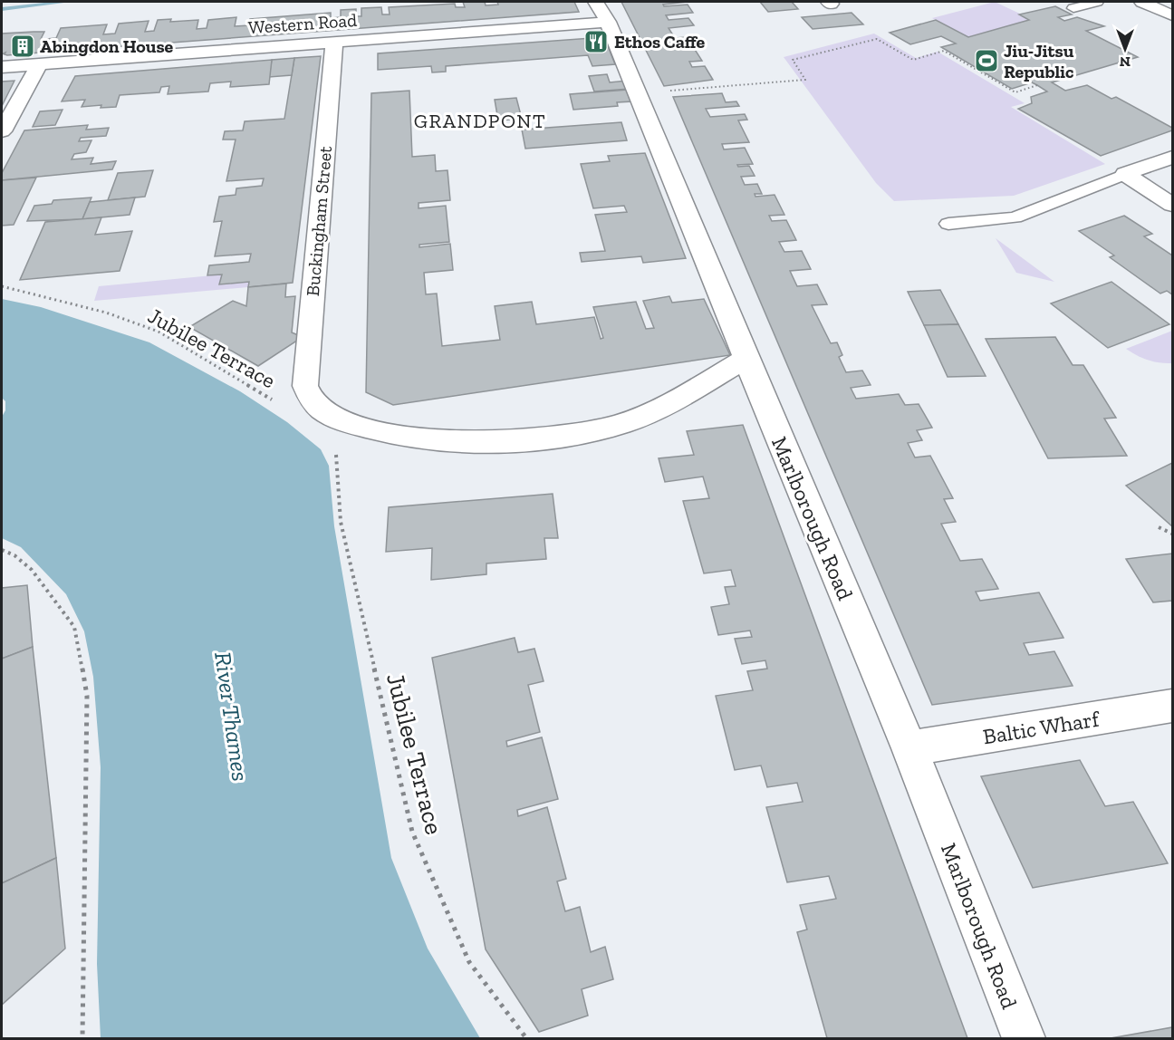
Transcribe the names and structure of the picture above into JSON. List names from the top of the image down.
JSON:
{
  "streets": {
    "street": [
      "Western Road",
      "Buckingham Street",
      "Marlborough Road",
      "Baltic Wharf"
    ],
    "path": ["Jubilee Terrace"]
  },
  "crossings": [
    ["Western Road", "Buckingham Street"],
    ["Western Road", "Marlborough Road"],
    ["Buckingham Street", "Marlborough Road"],
    ["Marlborough Road", "Baltic Wharf"]
  ],
  "districts": ["GRANDPONT"],
  "water": ["River Thames"],
  "places": {
    "restaurant": ["Ethos Caffe"],
    "building": ["Abingdon House"],
    "sports": ["Jiu-Jitsu Republic"]
  },
  "north": "bottom"
}
